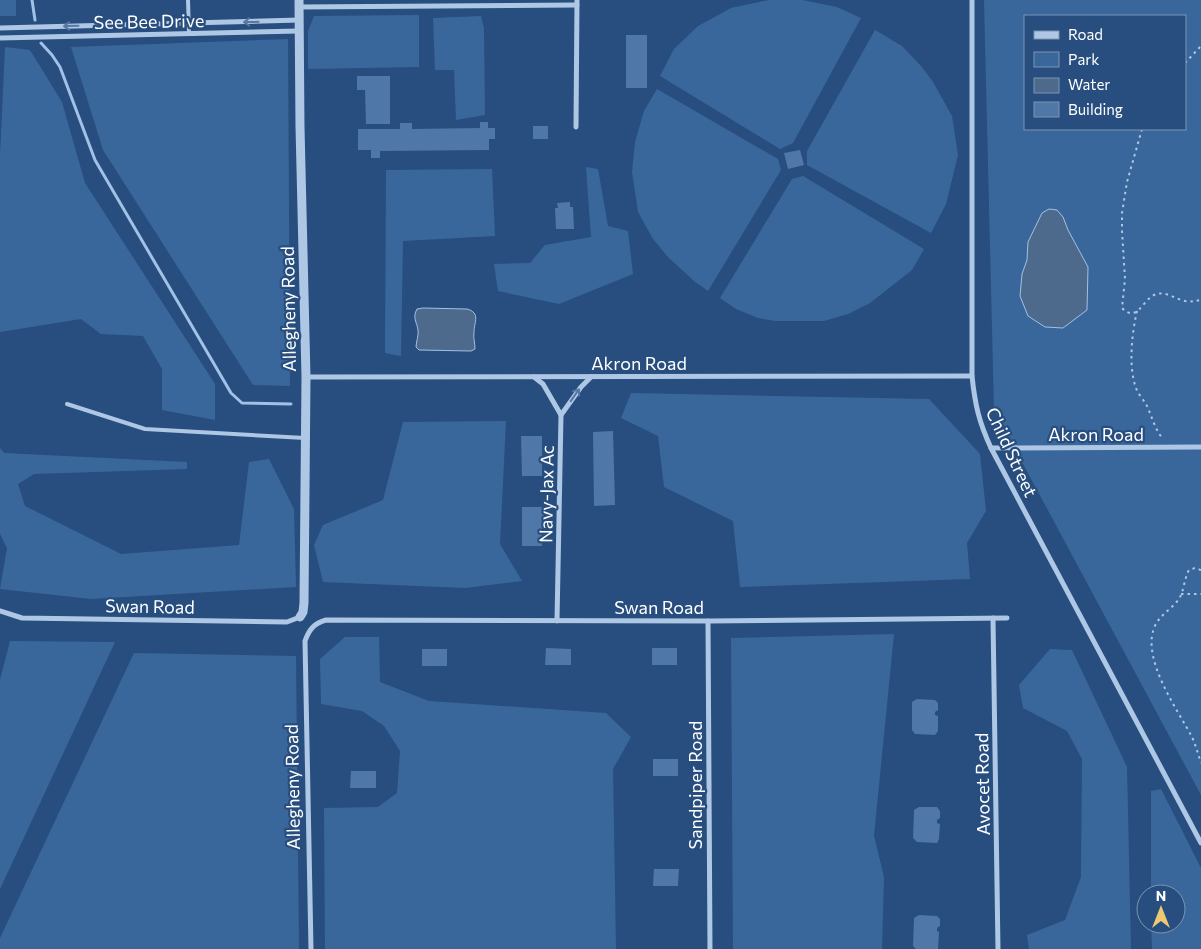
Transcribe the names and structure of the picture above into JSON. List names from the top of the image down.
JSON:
{
  "streets": {
    "street": [
      "See Bee Drive",
      "Allegheny Road",
      "Akron Road",
      "Child Street",
      "Navy-Jax Ac",
      "Swan Road",
      "Avocet Road",
      "Sandpiper Road"
    ]
  },
  "crossings": [
    ["See Bee Drive", "Allegheny Road"],
    ["Allegheny Road", "Akron Road"],
    ["Allegheny Road", "Swan Road"],
    ["Akron Road", "Child Street"],
    ["Akron Road", "Navy-Jax Ac"],
    ["Navy-Jax Ac", "Swan Road"],
    ["Swan Road", "Avocet Road"],
    ["Swan Road", "Sandpiper Road"]
  ],
  "legend": [
    "Road",
    "Park",
    "Water",
    "Building"
  ],
  "north": "top"
}
